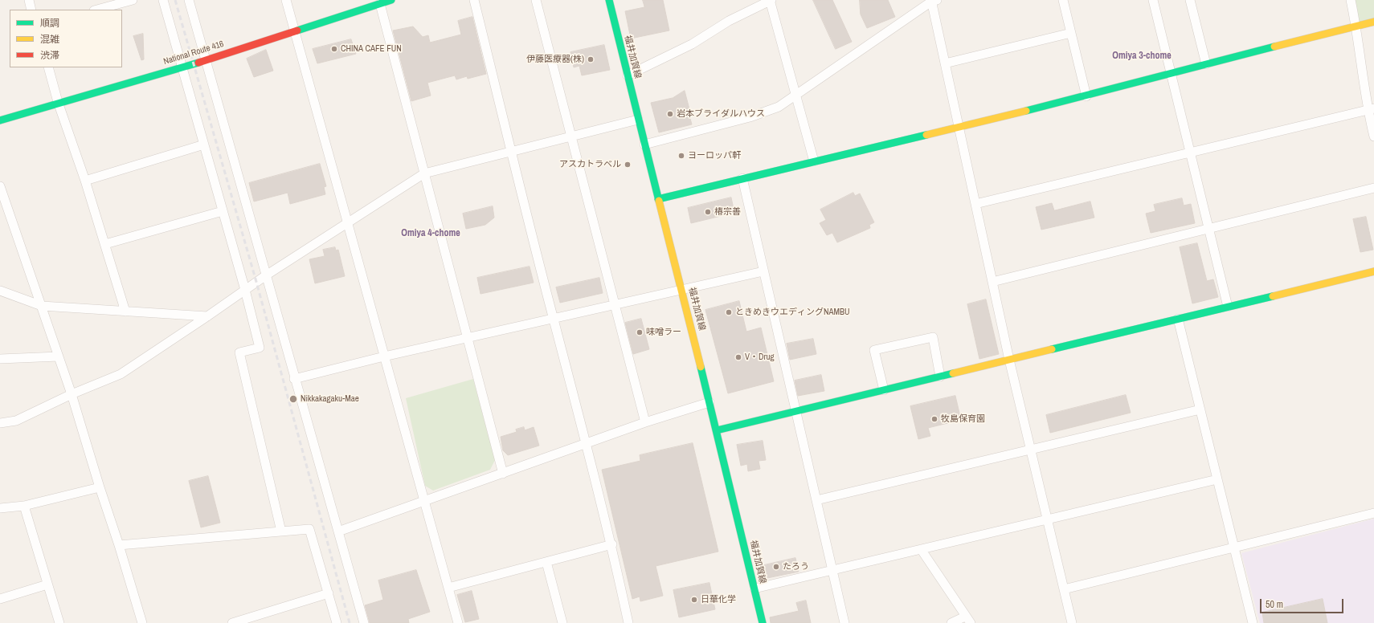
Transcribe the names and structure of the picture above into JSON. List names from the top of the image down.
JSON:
{
  "streets": {
    "main road": ["National Route 416", "福井加賀線"]
  },
  "districts": ["Omiya 3-chome", "Omiya 4-chome"],
  "places": [
    "CHINA CAFE FUN",
    "伊藤医療器(株)",
    "岩本ブライダルハウス",
    "ヨーロッパ軒",
    "アスカトラベル",
    "椿宗善",
    "ときめきウエディングNAMBU",
    "味噌ラー",
    "V・Drug",
    "Nikkakagaku-Mae",
    "牧島保育園",
    "たろう",
    "日華化学"
  ],
  "legend": ["順調", "混雑", "渋滞"],
  "scale_bar": "50 m"
}
